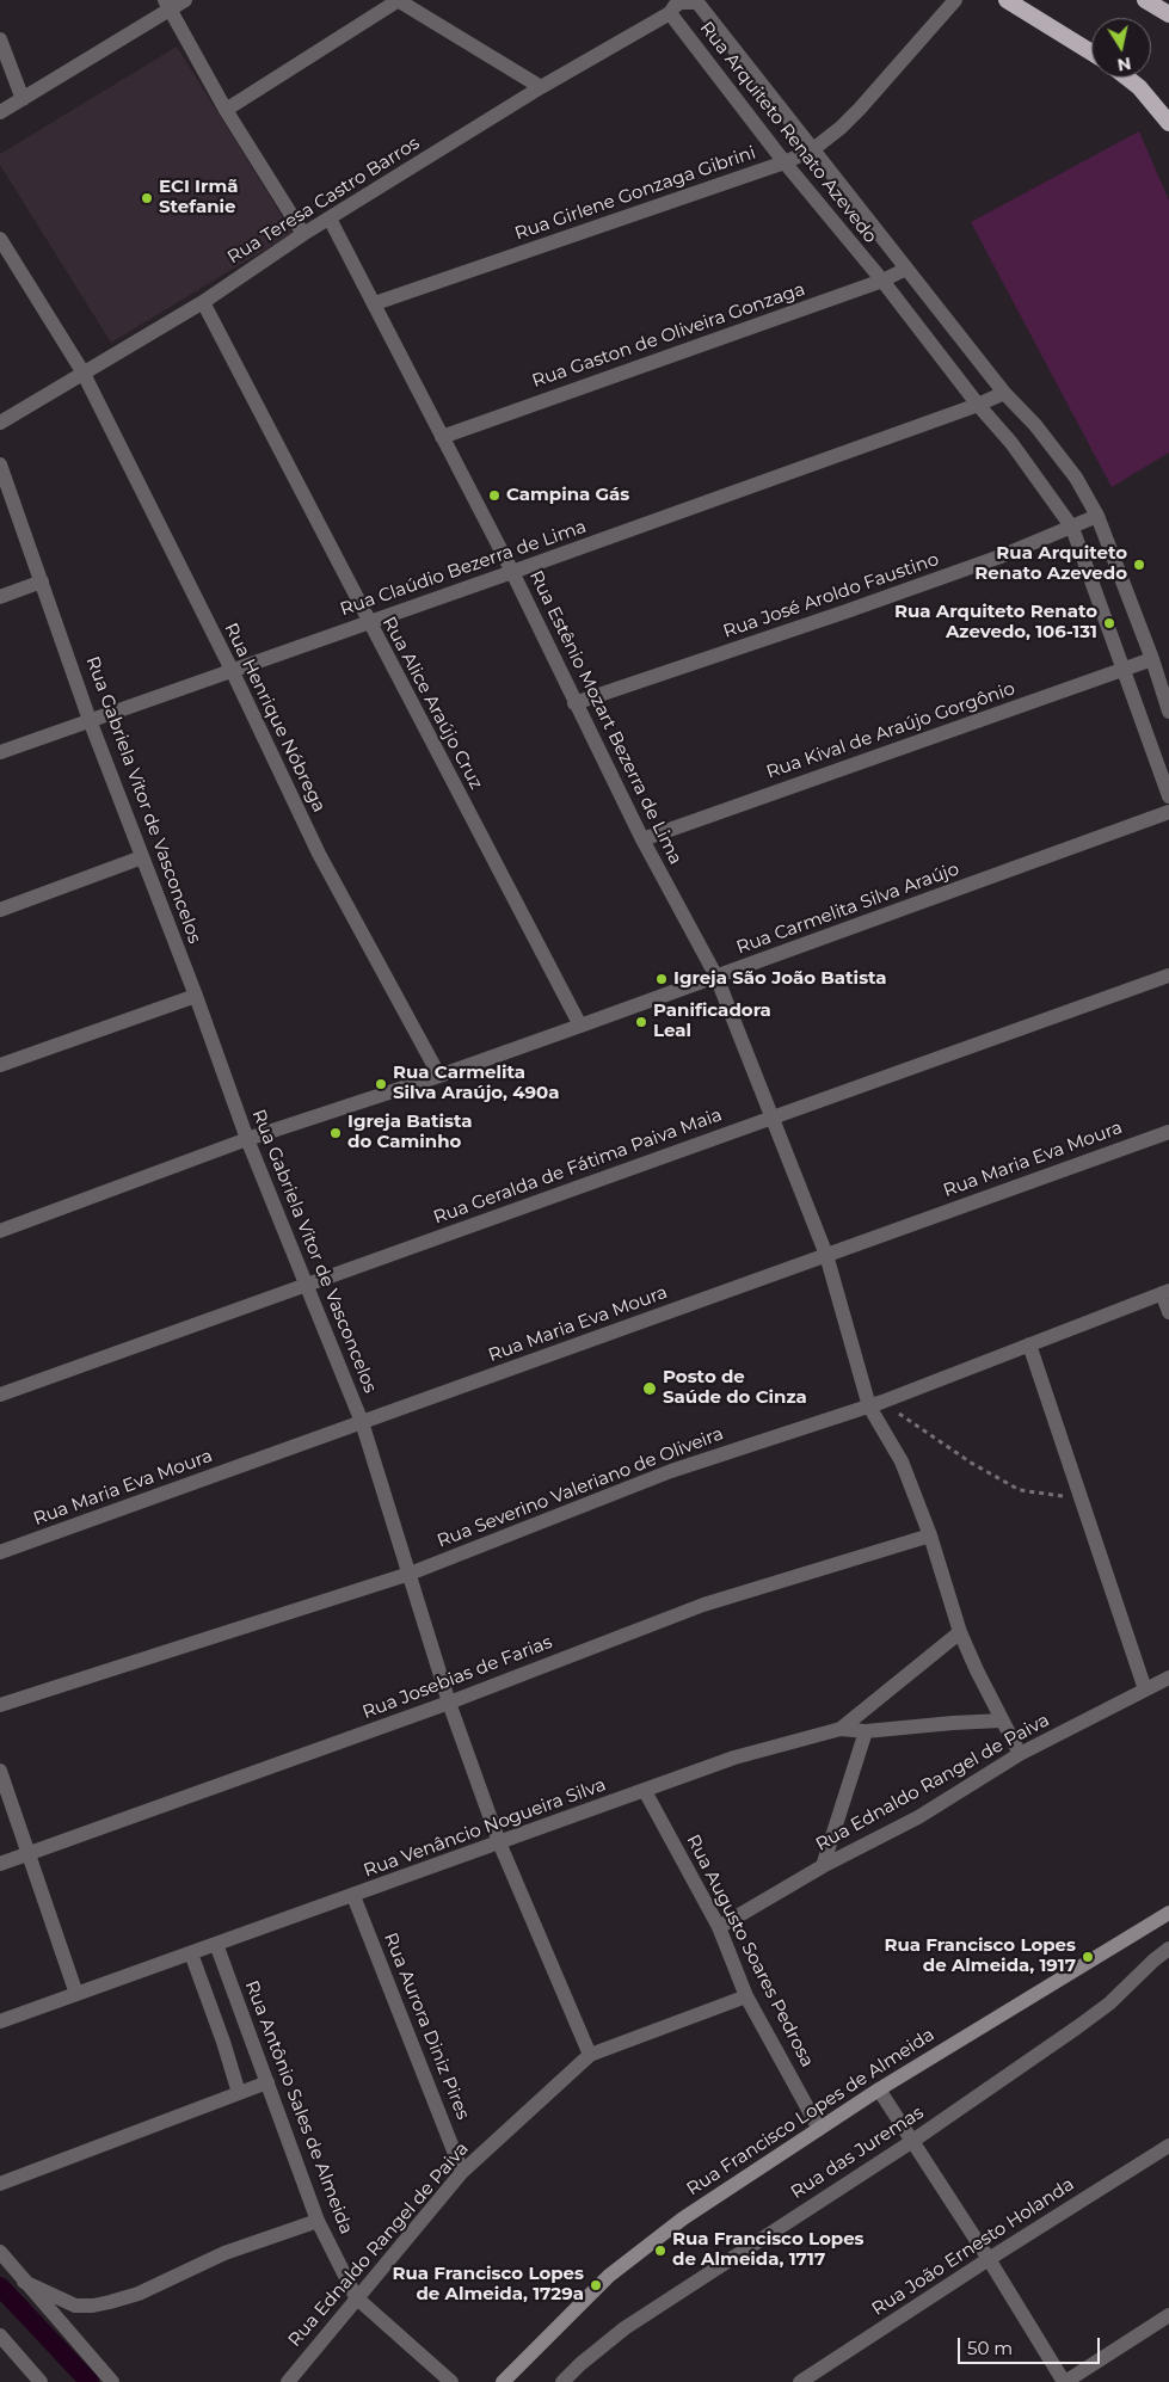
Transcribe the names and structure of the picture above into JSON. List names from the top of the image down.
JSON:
{
  "streets": {
    "main road": ["Rua Francisco Lopes de Almeida"],
    "street": [
      "Rua Arquiteto Renato Azevedo",
      "Rua Girlene Gonzaga Gibrini",
      "Rua Teresa Castro Barros",
      "Rua Gaston de Oliveira Gonzaga",
      "Rua Claúdio Bezerra de Lima",
      "Rua José Aroldo Faustino",
      "Rua Alice Araújo Cruz",
      "Rua Henrique Nóbrega",
      "Rua Estênio Mozart Bezerra de Lima",
      "Rua Kival de Araújo Gorgônio",
      "Rua Gabriela Vitor de Vasconcelos",
      "Rua Carmelita Silva Araújo",
      "Rua Maria Eva Moura",
      "Rua Geralda de Fátima Paiva Maia",
      "Rua Severino Valeriano de Oliveira",
      "Rua Josebias de Farias",
      "Rua Ednaldo Rangel de Paiva",
      "Rua Venâncio Nogueira Silva",
      "Rua Augusto Soares Pedrosa",
      "Rua Aurora Diniz Pires",
      "Rua Antônio Sales de Almeida",
      "Rua das Juremas",
      "Rua João Ernesto Holanda"
    ]
  },
  "crossings": [
    ["Rua Arquiteto Renato Azevedo", "Rua Girlene Gonzaga Gibrini"],
    ["Rua Arquiteto Renato Azevedo", "Rua Teresa Castro Barros"],
    ["Rua Arquiteto Renato Azevedo", "Rua Gaston de Oliveira Gonzaga"],
    ["Rua Arquiteto Renato Azevedo", "Rua Claúdio Bezerra de Lima"],
    ["Rua Arquiteto Renato Azevedo", "Rua José Aroldo Faustino"],
    ["Rua Arquiteto Renato Azevedo", "Rua Kival de Araújo Gorgônio"],
    ["Rua Girlene Gonzaga Gibrini", "Rua Estênio Mozart Bezerra de Lima"],
    ["Rua Teresa Castro Barros", "Rua Alice Araújo Cruz"],
    ["Rua Teresa Castro Barros", "Rua Henrique Nóbrega"],
    ["Rua Teresa Castro Barros", "Rua Estênio Mozart Bezerra de Lima"],
    ["Rua Gaston de Oliveira Gonzaga", "Rua Estênio Mozart Bezerra de Lima"],
    ["Rua Claúdio Bezerra de Lima", "Rua Alice Araújo Cruz"],
    ["Rua Claúdio Bezerra de Lima", "Rua Henrique Nóbrega"],
    ["Rua Claúdio Bezerra de Lima", "Rua Estênio Mozart Bezerra de Lima"],
    ["Rua Claúdio Bezerra de Lima", "Rua Gabriela Vitor de Vasconcelos"],
    ["Rua José Aroldo Faustino", "Rua Estênio Mozart Bezerra de Lima"],
    ["Rua Alice Araújo Cruz", "Rua Carmelita Silva Araújo"],
    ["Rua Henrique Nóbrega", "Rua Carmelita Silva Araújo"],
    ["Rua Estênio Mozart Bezerra de Lima", "Rua Kival de Araújo Gorgônio"],
    ["Rua Estênio Mozart Bezerra de Lima", "Rua Carmelita Silva Araújo"],
    ["Rua Estênio Mozart Bezerra de Lima", "Rua Maria Eva Moura"],
    ["Rua Estênio Mozart Bezerra de Lima", "Rua Geralda de Fátima Paiva Maia"],
    ["Rua Estênio Mozart Bezerra de Lima", "Rua Severino Valeriano de Oliveira"],
    ["Rua Estênio Mozart Bezerra de Lima", "Rua Josebias de Farias"],
    ["Rua Estênio Mozart Bezerra de Lima", "Rua Ednaldo Rangel de Paiva"],
    ["Rua Estênio Mozart Bezerra de Lima", "Rua Venâncio Nogueira Silva"],
    ["Rua Gabriela Vitor de Vasconcelos", "Rua Carmelita Silva Araújo"],
    ["Rua Gabriela Vitor de Vasconcelos", "Rua Maria Eva Moura"],
    ["Rua Gabriela Vitor de Vasconcelos", "Rua Geralda de Fátima Paiva Maia"],
    ["Rua Gabriela Vitor de Vasconcelos", "Rua Severino Valeriano de Oliveira"],
    ["Rua Gabriela Vitor de Vasconcelos", "Rua Josebias de Farias"],
    ["Rua Gabriela Vitor de Vasconcelos", "Rua Ednaldo Rangel de Paiva"],
    ["Rua Gabriela Vitor de Vasconcelos", "Rua Venâncio Nogueira Silva"],
    ["Rua Ednaldo Rangel de Paiva", "Rua Augusto Soares Pedrosa"],
    ["Rua Ednaldo Rangel de Paiva", "Rua Aurora Diniz Pires"],
    ["Rua Ednaldo Rangel de Paiva", "Rua Antônio Sales de Almeida"],
    ["Rua Venâncio Nogueira Silva", "Rua Augusto Soares Pedrosa"],
    ["Rua Venâncio Nogueira Silva", "Rua Aurora Diniz Pires"],
    ["Rua Venâncio Nogueira Silva", "Rua Antônio Sales de Almeida"],
    ["Rua Augusto Soares Pedrosa", "Rua Francisco Lopes de Almeida"]
  ],
  "places": [
    "ECI Irmã Stefanie",
    "Campina Gás",
    "Rua Arquiteto Renato Azevedo",
    "Rua Arquiteto Renato Azevedo, 106-131",
    "Igreja São João Batista",
    "Panificadora Leal",
    "Rua Carmelita Silva Araújo, 490a",
    "Igreja Batista do Caminho",
    "Posto de Saúde do Cinza",
    "Rua Francisco Lopes de Almeida, 1917",
    "Rua Francisco Lopes de Almeida, 1717",
    "Rua Francisco Lopes de Almeida, 1729a"
  ],
  "scale_bar": "50 m",
  "north": "bottom"
}
